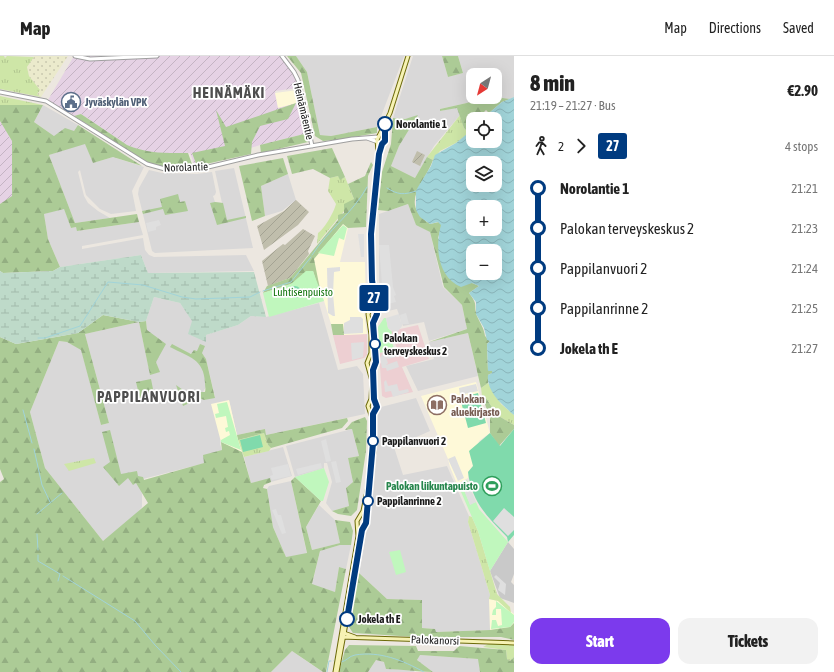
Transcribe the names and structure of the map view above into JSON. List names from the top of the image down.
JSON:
{
  "streets": {
    "main road": ["Palokanorsi"],
    "street": ["Heinämäentie", "Norolantie"]
  },
  "crossings": [
    ["Heinämäentie", "Norolantie"]
  ],
  "districts": ["HEINÄMÄKI", "PAPPILANVUORI"],
  "parks": ["Luhtisenpuisto"],
  "places": {
    "public building": ["Jyväskylän VPK"],
    "other": [
      "Norolantie 1",
      "Palokan terveyskeskus 2",
      "Pappilanvuori 2",
      "Pappilanrinne 2",
      "Jokela th E"
    ],
    "library": ["Palokan aluekirjasto"],
    "sports": ["Palokan liikuntapuisto"]
  },
  "lines": ["bus line 27"],
  "north": "bottom left",
  "page": {
    "header": "Map",
    "nav": ["Map", "Directions", "Saved"],
    "on_map": "27",
    "heading": ["8 min", "21:19 – 21:27 · Bus", "€2.90"],
    "map_buttons": ["+", "−"],
    "legs": ["2", "27", "4 stops"],
    "list": [
      {
        "name": "Norolantie 1",
        "value": "21:21"
      },
      {
        "name": "Palokan terveyskeskus 2",
        "value": "21:23"
      },
      {
        "name": "Pappilanvuori 2",
        "value": "21:24"
      },
      {
        "name": "Pappilanrinne 2",
        "value": "21:25"
      },
      {
        "name": "Jokela th E",
        "value": "21:27"
      }
    ],
    "buttons": ["Start", "Tickets"]
  }
}
